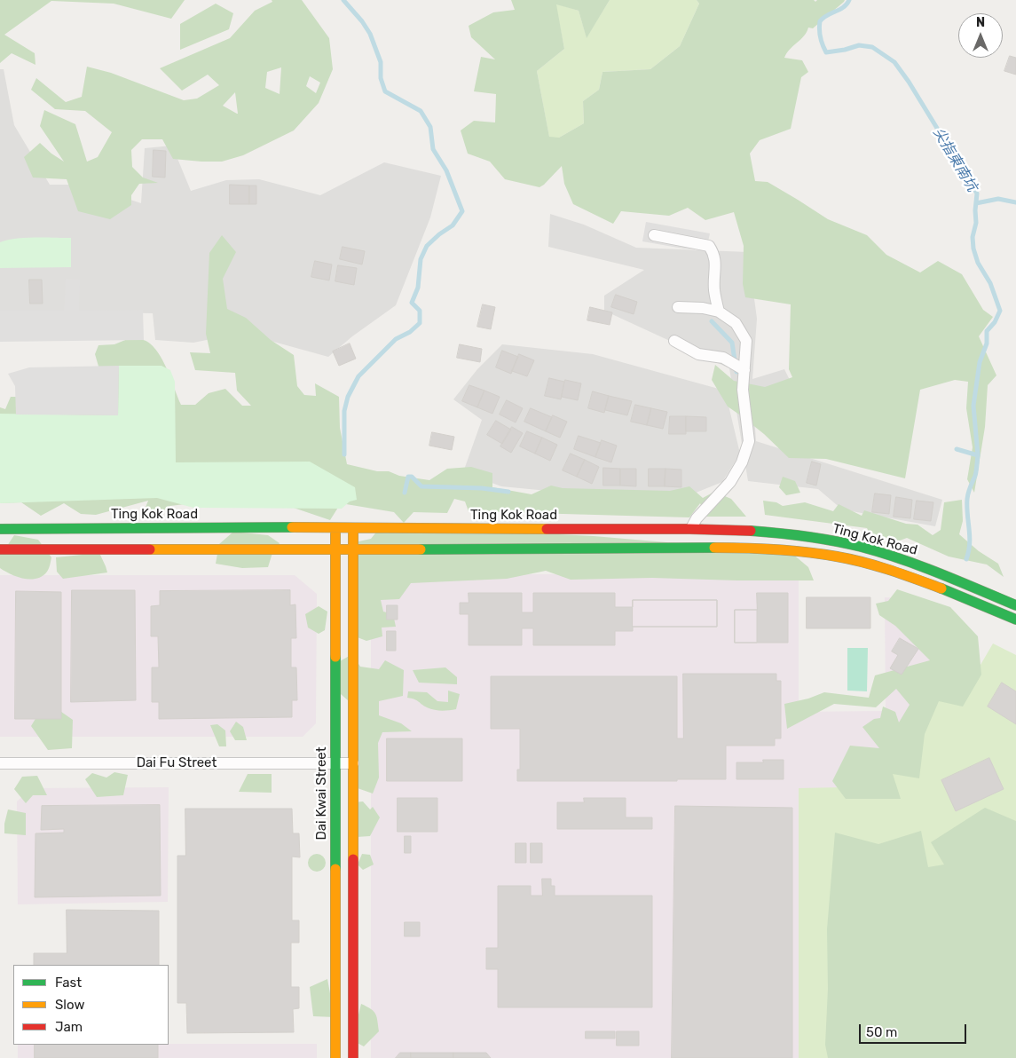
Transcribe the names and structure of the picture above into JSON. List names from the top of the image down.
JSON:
{
  "streets": {
    "main road": ["Ting Kok Road", "Dai Kwai Street"],
    "street": ["Dai Fu Street"]
  },
  "crossings": [
    ["Ting Kok Road", "Dai Kwai Street"],
    ["Dai Fu Street", "Dai Kwai Street"]
  ],
  "water": ["尖指東南坑"],
  "legend": ["Fast", "Slow", "Jam"],
  "scale_bar": "50 m",
  "north": "top"
}
